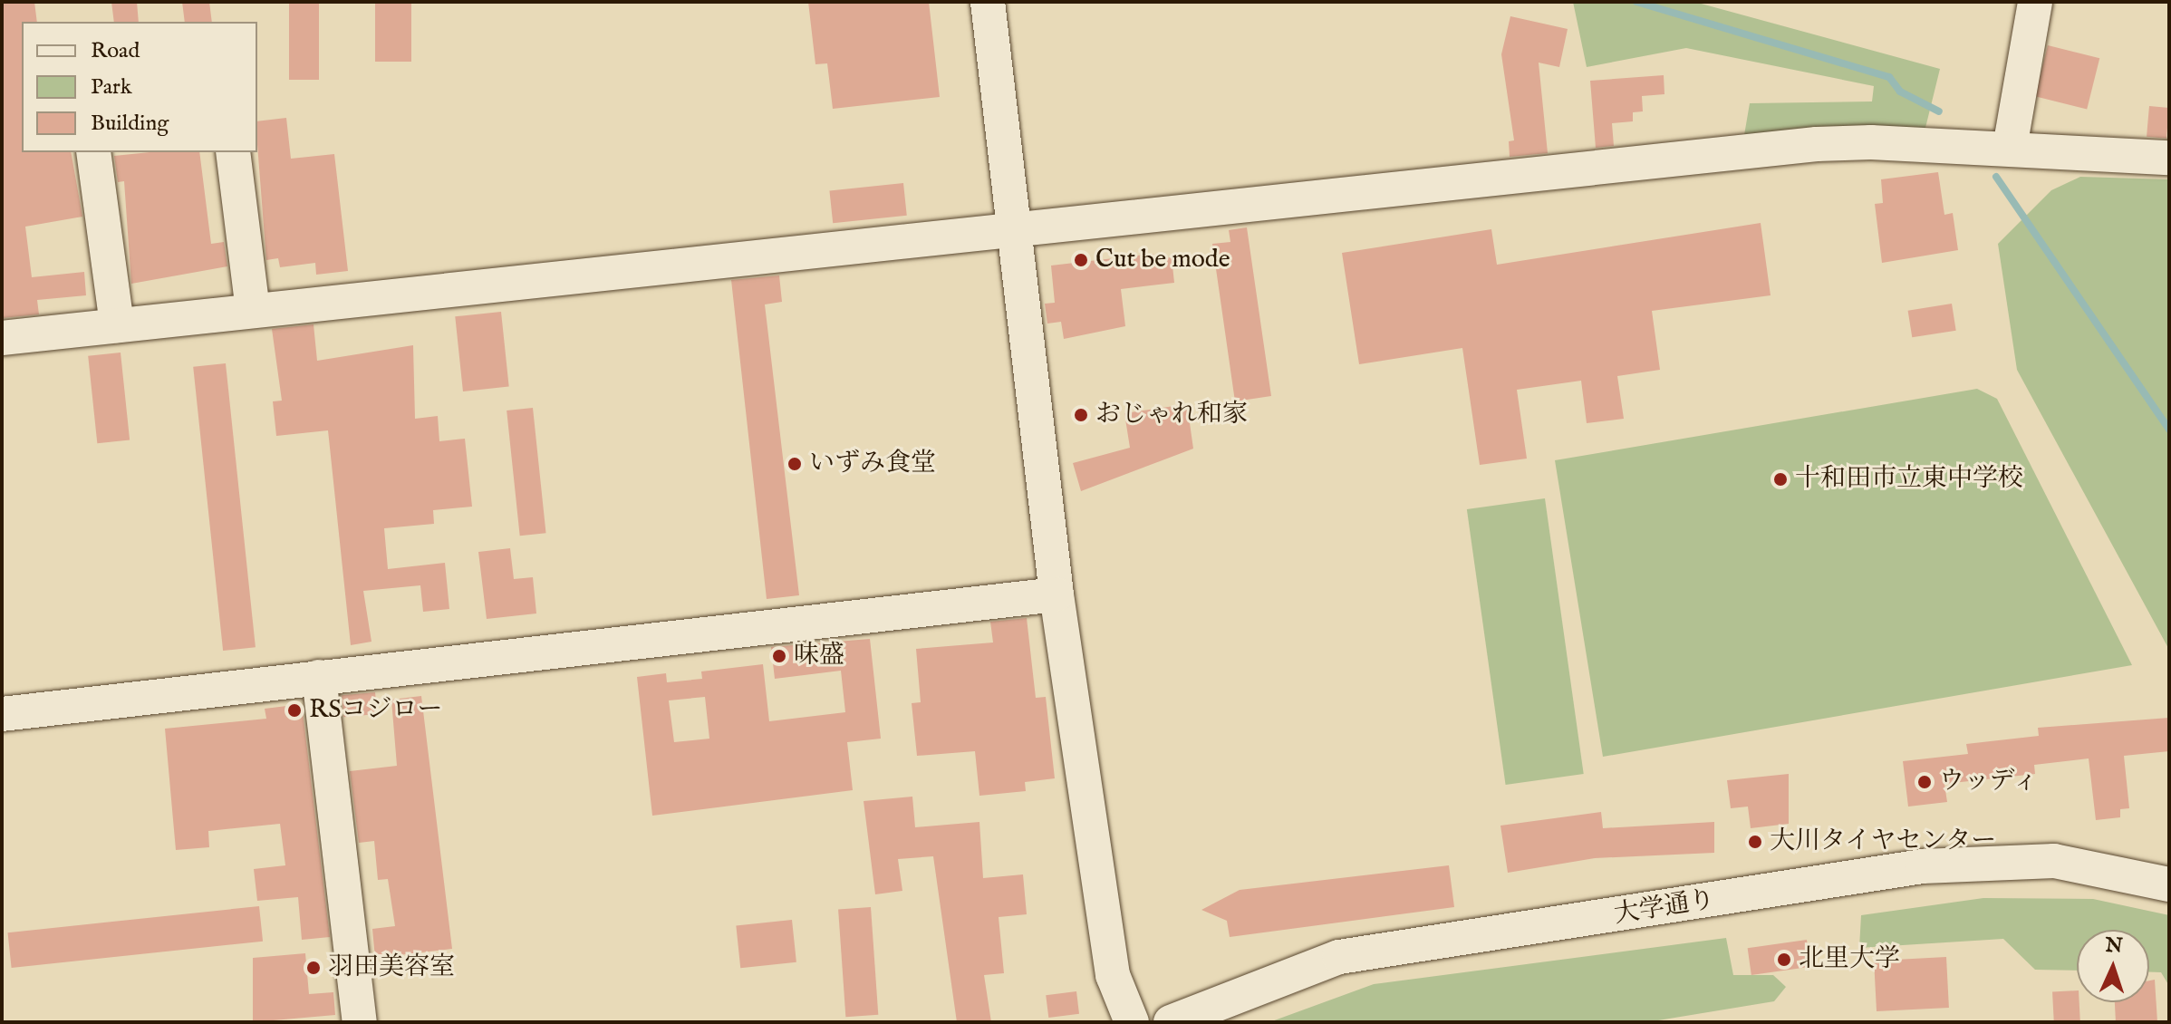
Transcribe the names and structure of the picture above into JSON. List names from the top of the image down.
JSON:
{
  "streets": {
    "street": ["大学通り"]
  },
  "places": [
    "Cut be mode",
    "おじゃれ和家",
    "いずみ食堂",
    "十和田市立東中学校",
    "味盛",
    "RSコジロー",
    "ウッディ",
    "大川タイヤセンター",
    "北里大学",
    "羽田美容室"
  ],
  "legend": ["Road", "Park", "Building"],
  "north": "top"
}
